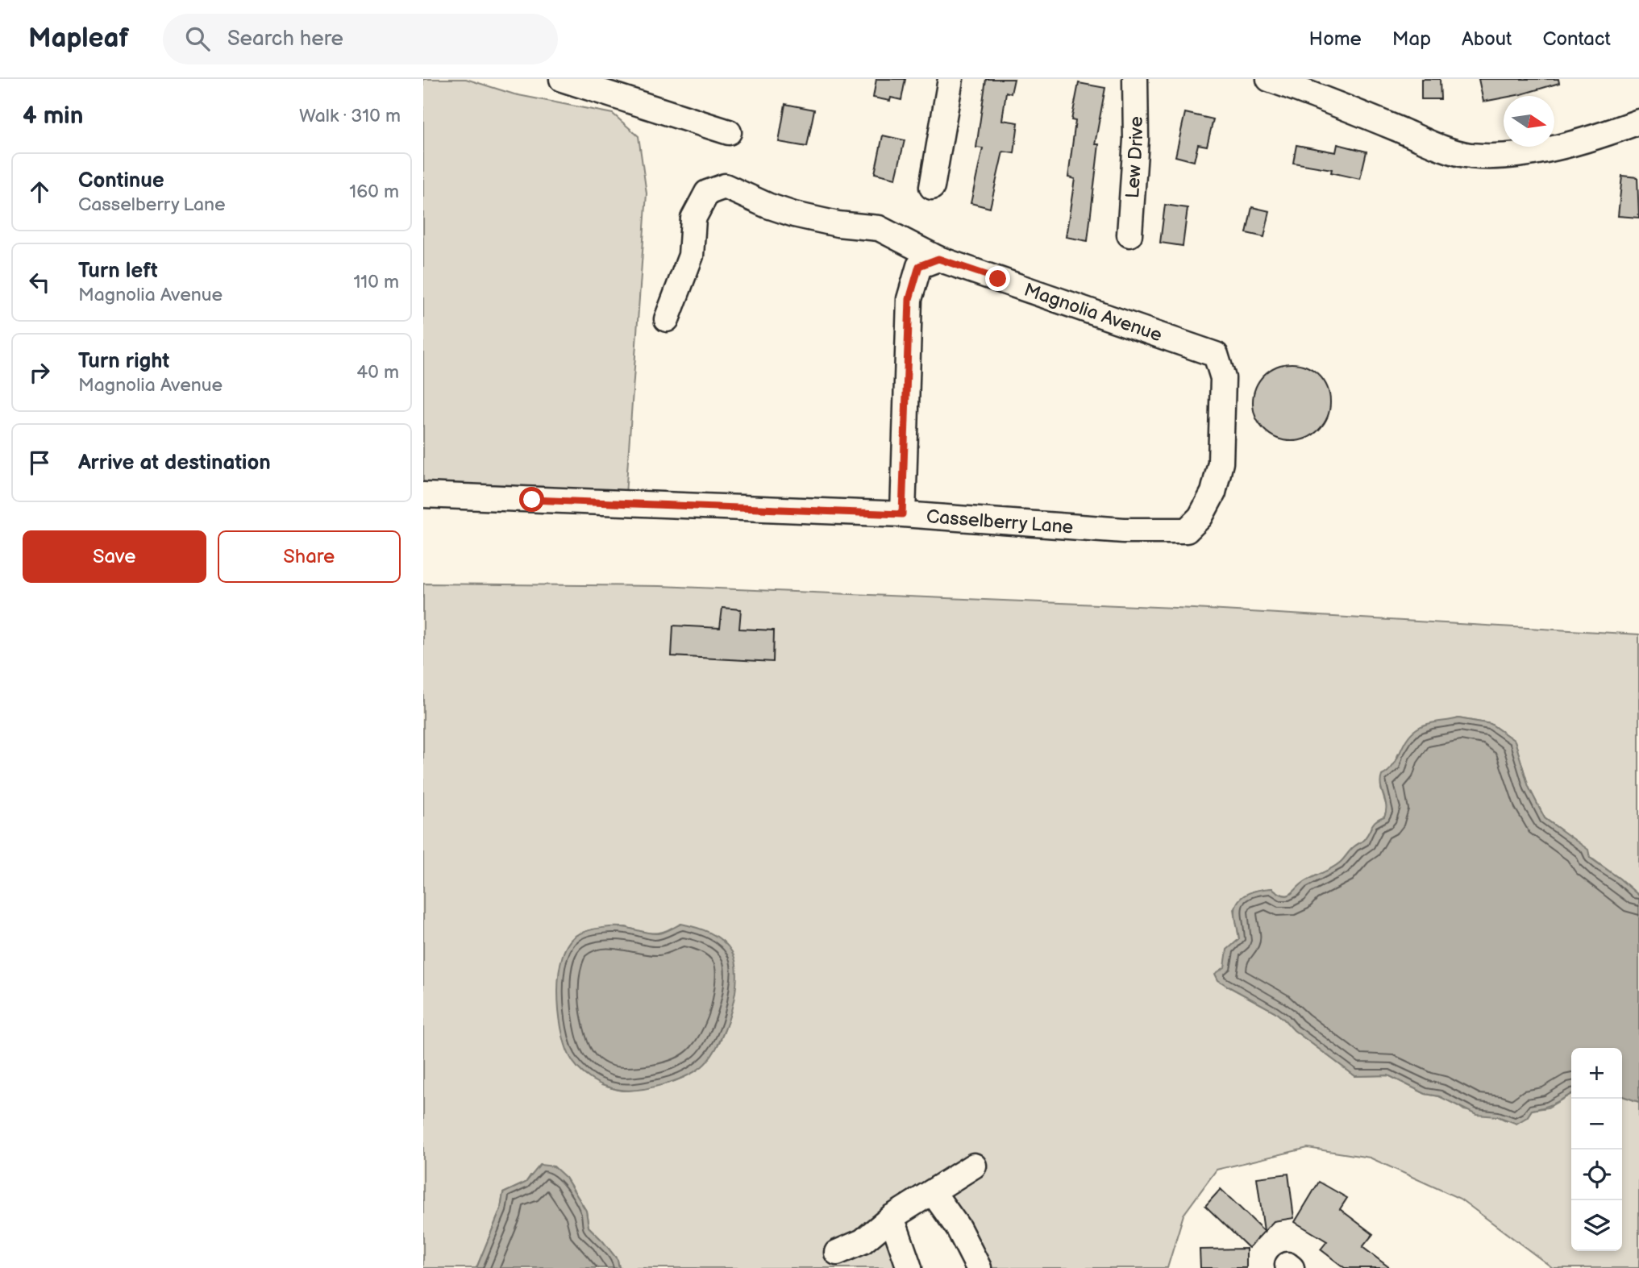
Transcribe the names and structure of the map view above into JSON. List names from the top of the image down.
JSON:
{
  "streets": {
    "street": ["Lew Drive", "Magnolia Avenue", "Casselberry Lane"]
  },
  "crossings": [
    ["Magnolia Avenue", "Casselberry Lane"]
  ],
  "north": "right",
  "page": {
    "header": "Mapleaf",
    "search": "Search here",
    "nav": [
      "Home",
      "Map",
      "About",
      "Contact"
    ],
    "heading": ["4 min", "Walk · 310 m"],
    "list": [
      ["Continue", "Casselberry Lane", "160 m"],
      ["Turn left", "Magnolia Avenue", "110 m"],
      ["Turn right", "Magnolia Avenue", "40 m"],
      "Arrive at destination"
    ],
    "buttons": ["Save", "Share"],
    "map_buttons": ["+", "−"]
  }
}
